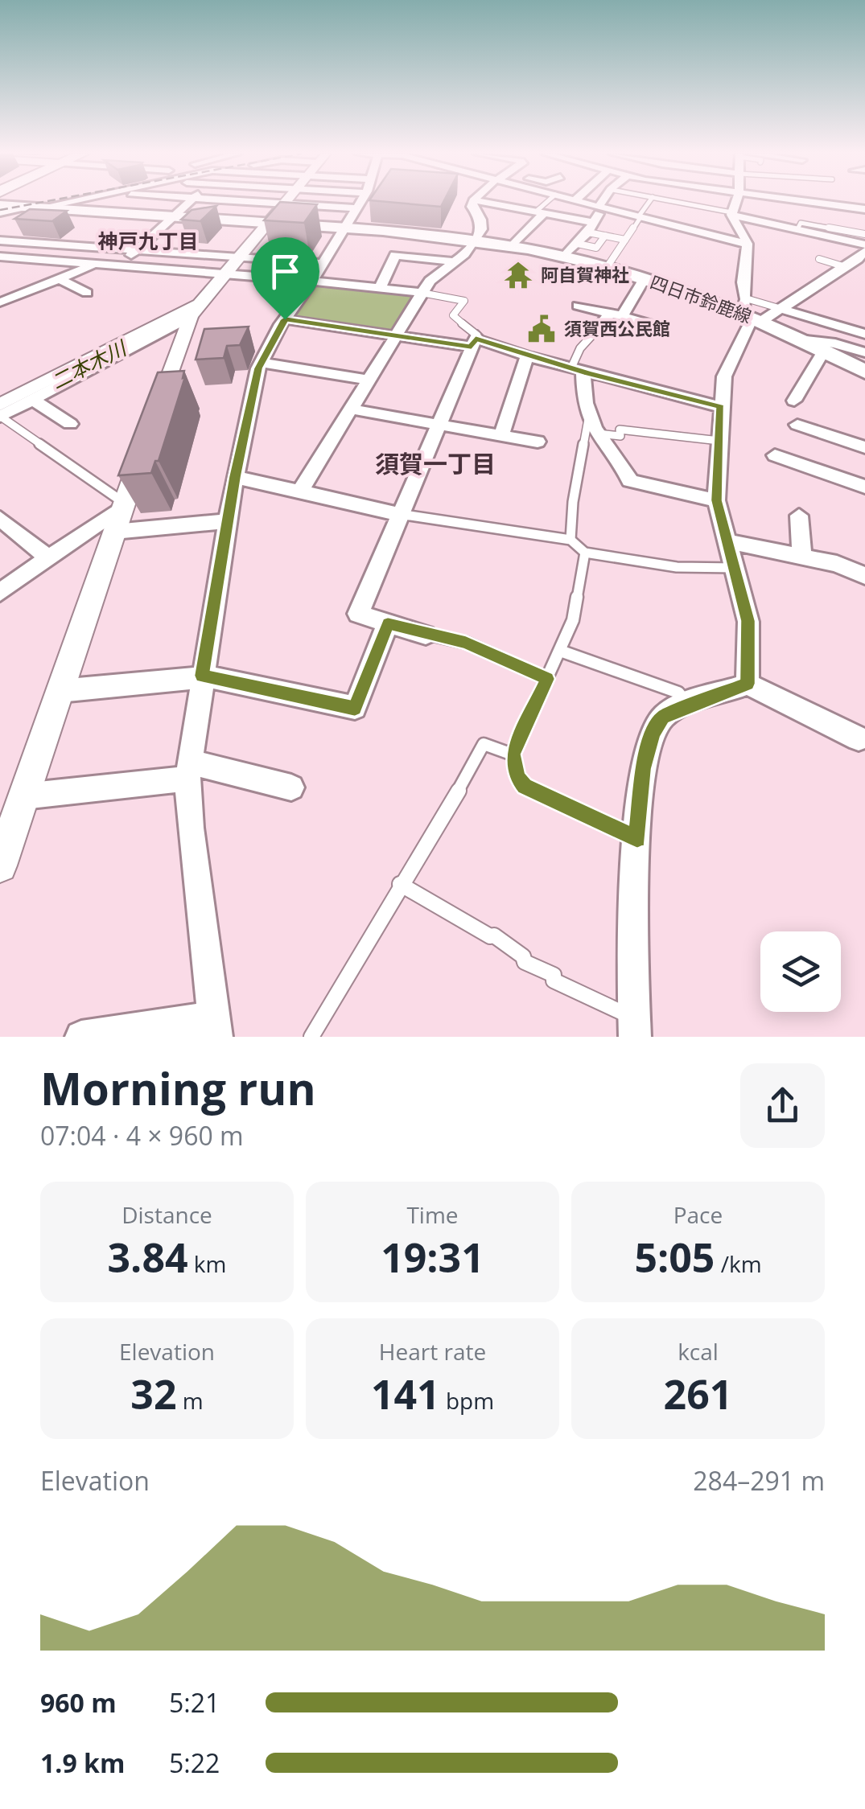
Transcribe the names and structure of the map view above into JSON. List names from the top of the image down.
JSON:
{
  "streets": {
    "main road": ["四日市鈴鹿線"]
  },
  "districts": ["神戸九丁目", "須賀一丁目"],
  "water": ["二本木川"],
  "places": {
    "temple": ["阿自賀神社"],
    "public building": ["須賀西公民館"]
  },
  "page": {
    "heading": ["Morning run", "07:04 · 4 × 960 m"],
    "stats": [
      ["Distance", "3.84 km"],
      ["Time", "19:31"],
      ["Pace", "5:05 /km"],
      ["Elevation", "32 m"],
      ["Heart rate", "141 bpm"],
      ["kcal", "261"]
    ],
    "chart": ["Elevation", "284–291 m"],
    "list": [
      {
        "name": "960 m",
        "note": "5:21"
      },
      {
        "name": "1.9 km",
        "note": "5:22"
      }
    ]
  }
}
